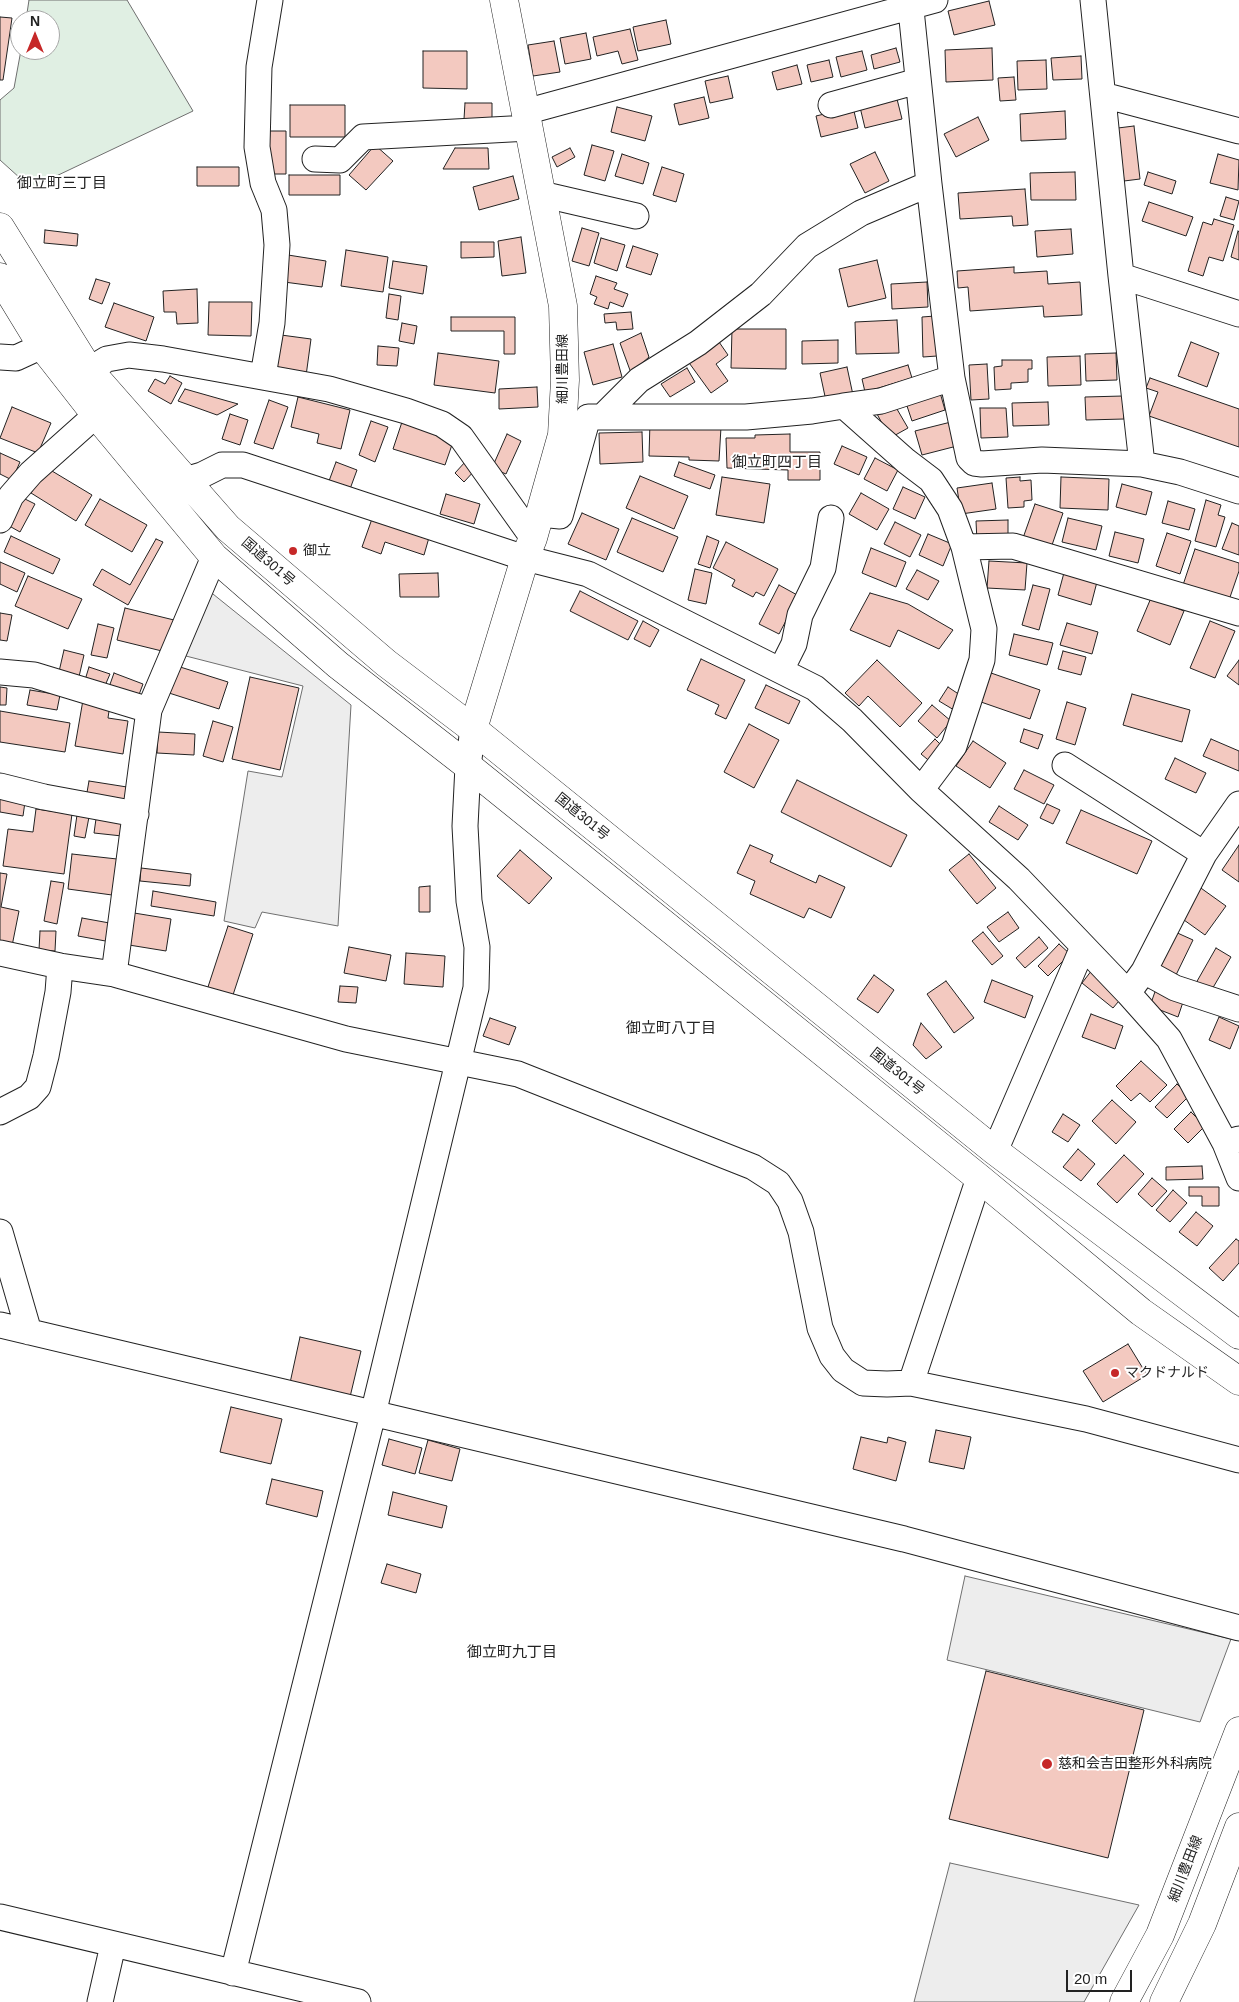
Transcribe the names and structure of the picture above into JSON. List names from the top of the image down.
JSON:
{
  "streets": {
    "main road": ["細川豊田線", "国道301号"]
  },
  "crossings": [
    ["細川豊田線", "国道301号"]
  ],
  "districts": [
    "御立町三丁目",
    "御立町四丁目",
    "御立町八丁目",
    "御立町九丁目"
  ],
  "places": ["御立", "マクドナルド", "慈和会吉田整形外科病院"],
  "scale_bar": "20 m",
  "north": "top"
}
